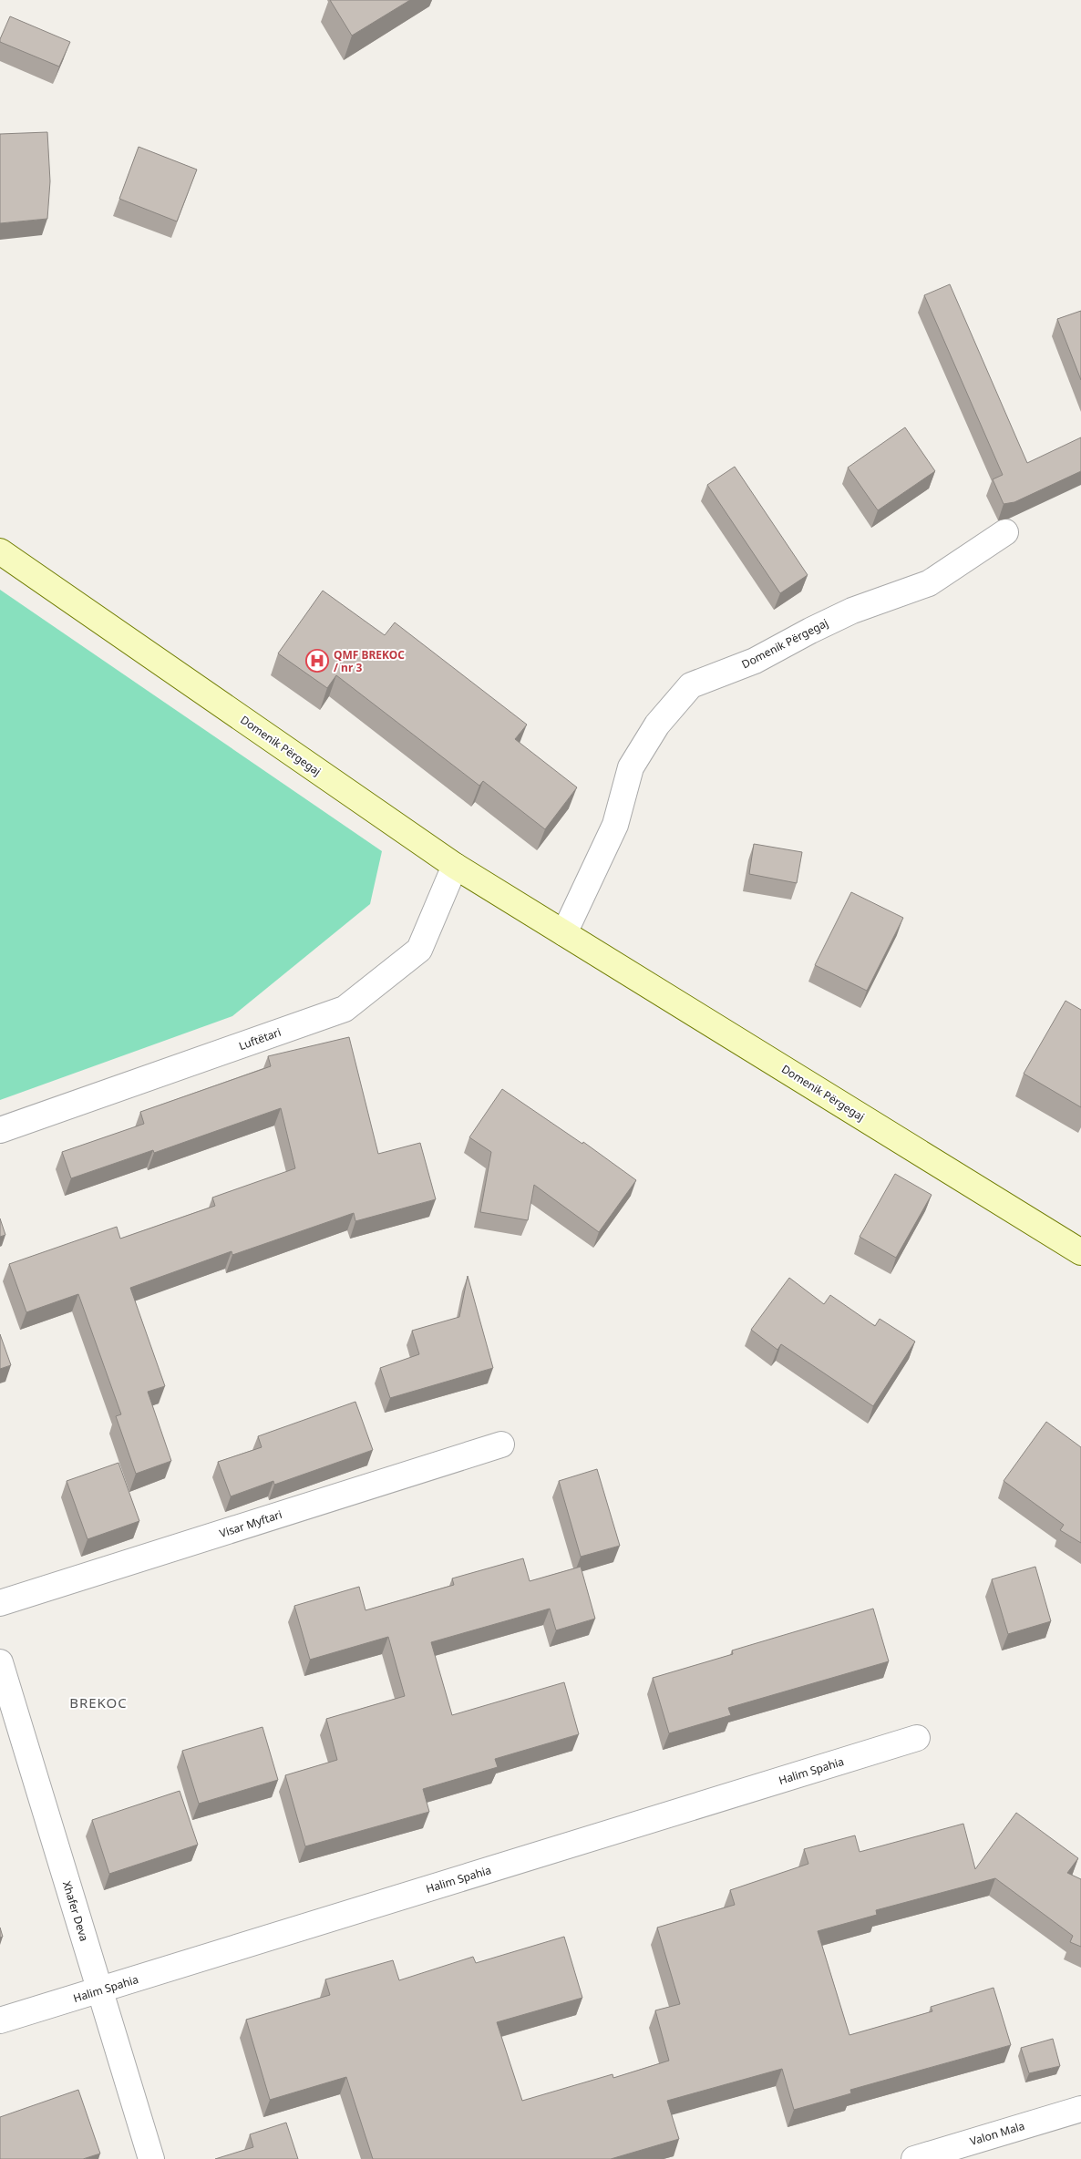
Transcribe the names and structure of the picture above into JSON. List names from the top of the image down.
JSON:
{
  "streets": {
    "main road": ["Domenik Përgegaj"],
    "street": [
      "Luftëtari",
      "Visar Myftari",
      "Halim Spahia",
      "Xhafer Deva",
      "Valon Mala"
    ]
  },
  "crossings": [
    ["Domenik Përgegaj", "Luftëtari"],
    ["Halim Spahia", "Xhafer Deva"]
  ],
  "districts": ["BREKOC"],
  "places": {
    "hospital": ["QMF BREKOC / nr 3"]
  }
}
